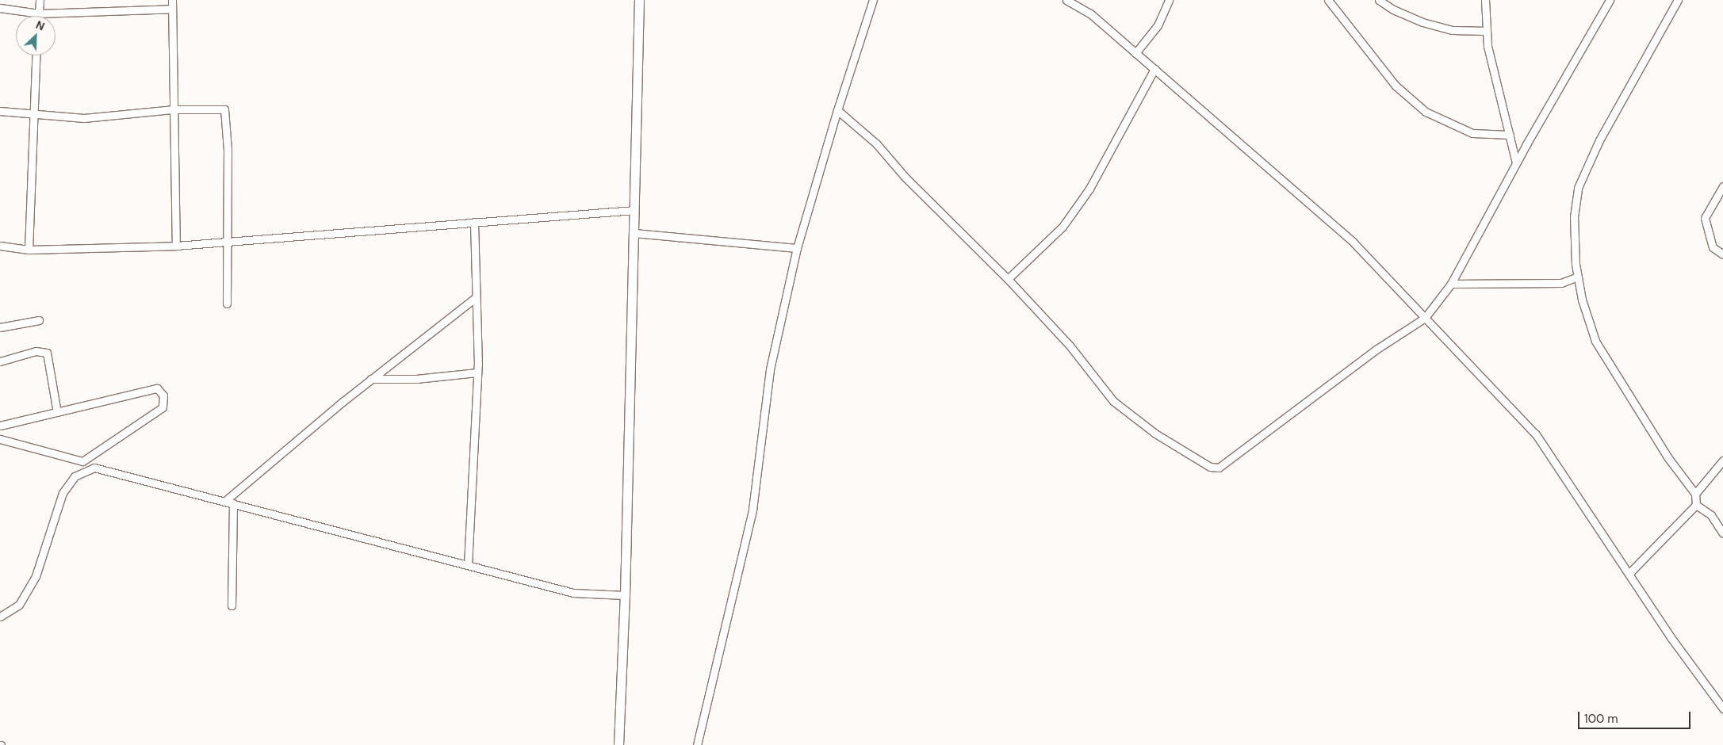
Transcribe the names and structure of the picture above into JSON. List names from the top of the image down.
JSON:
{
  "scale_bar": "100 m",
  "north": "top right"
}
